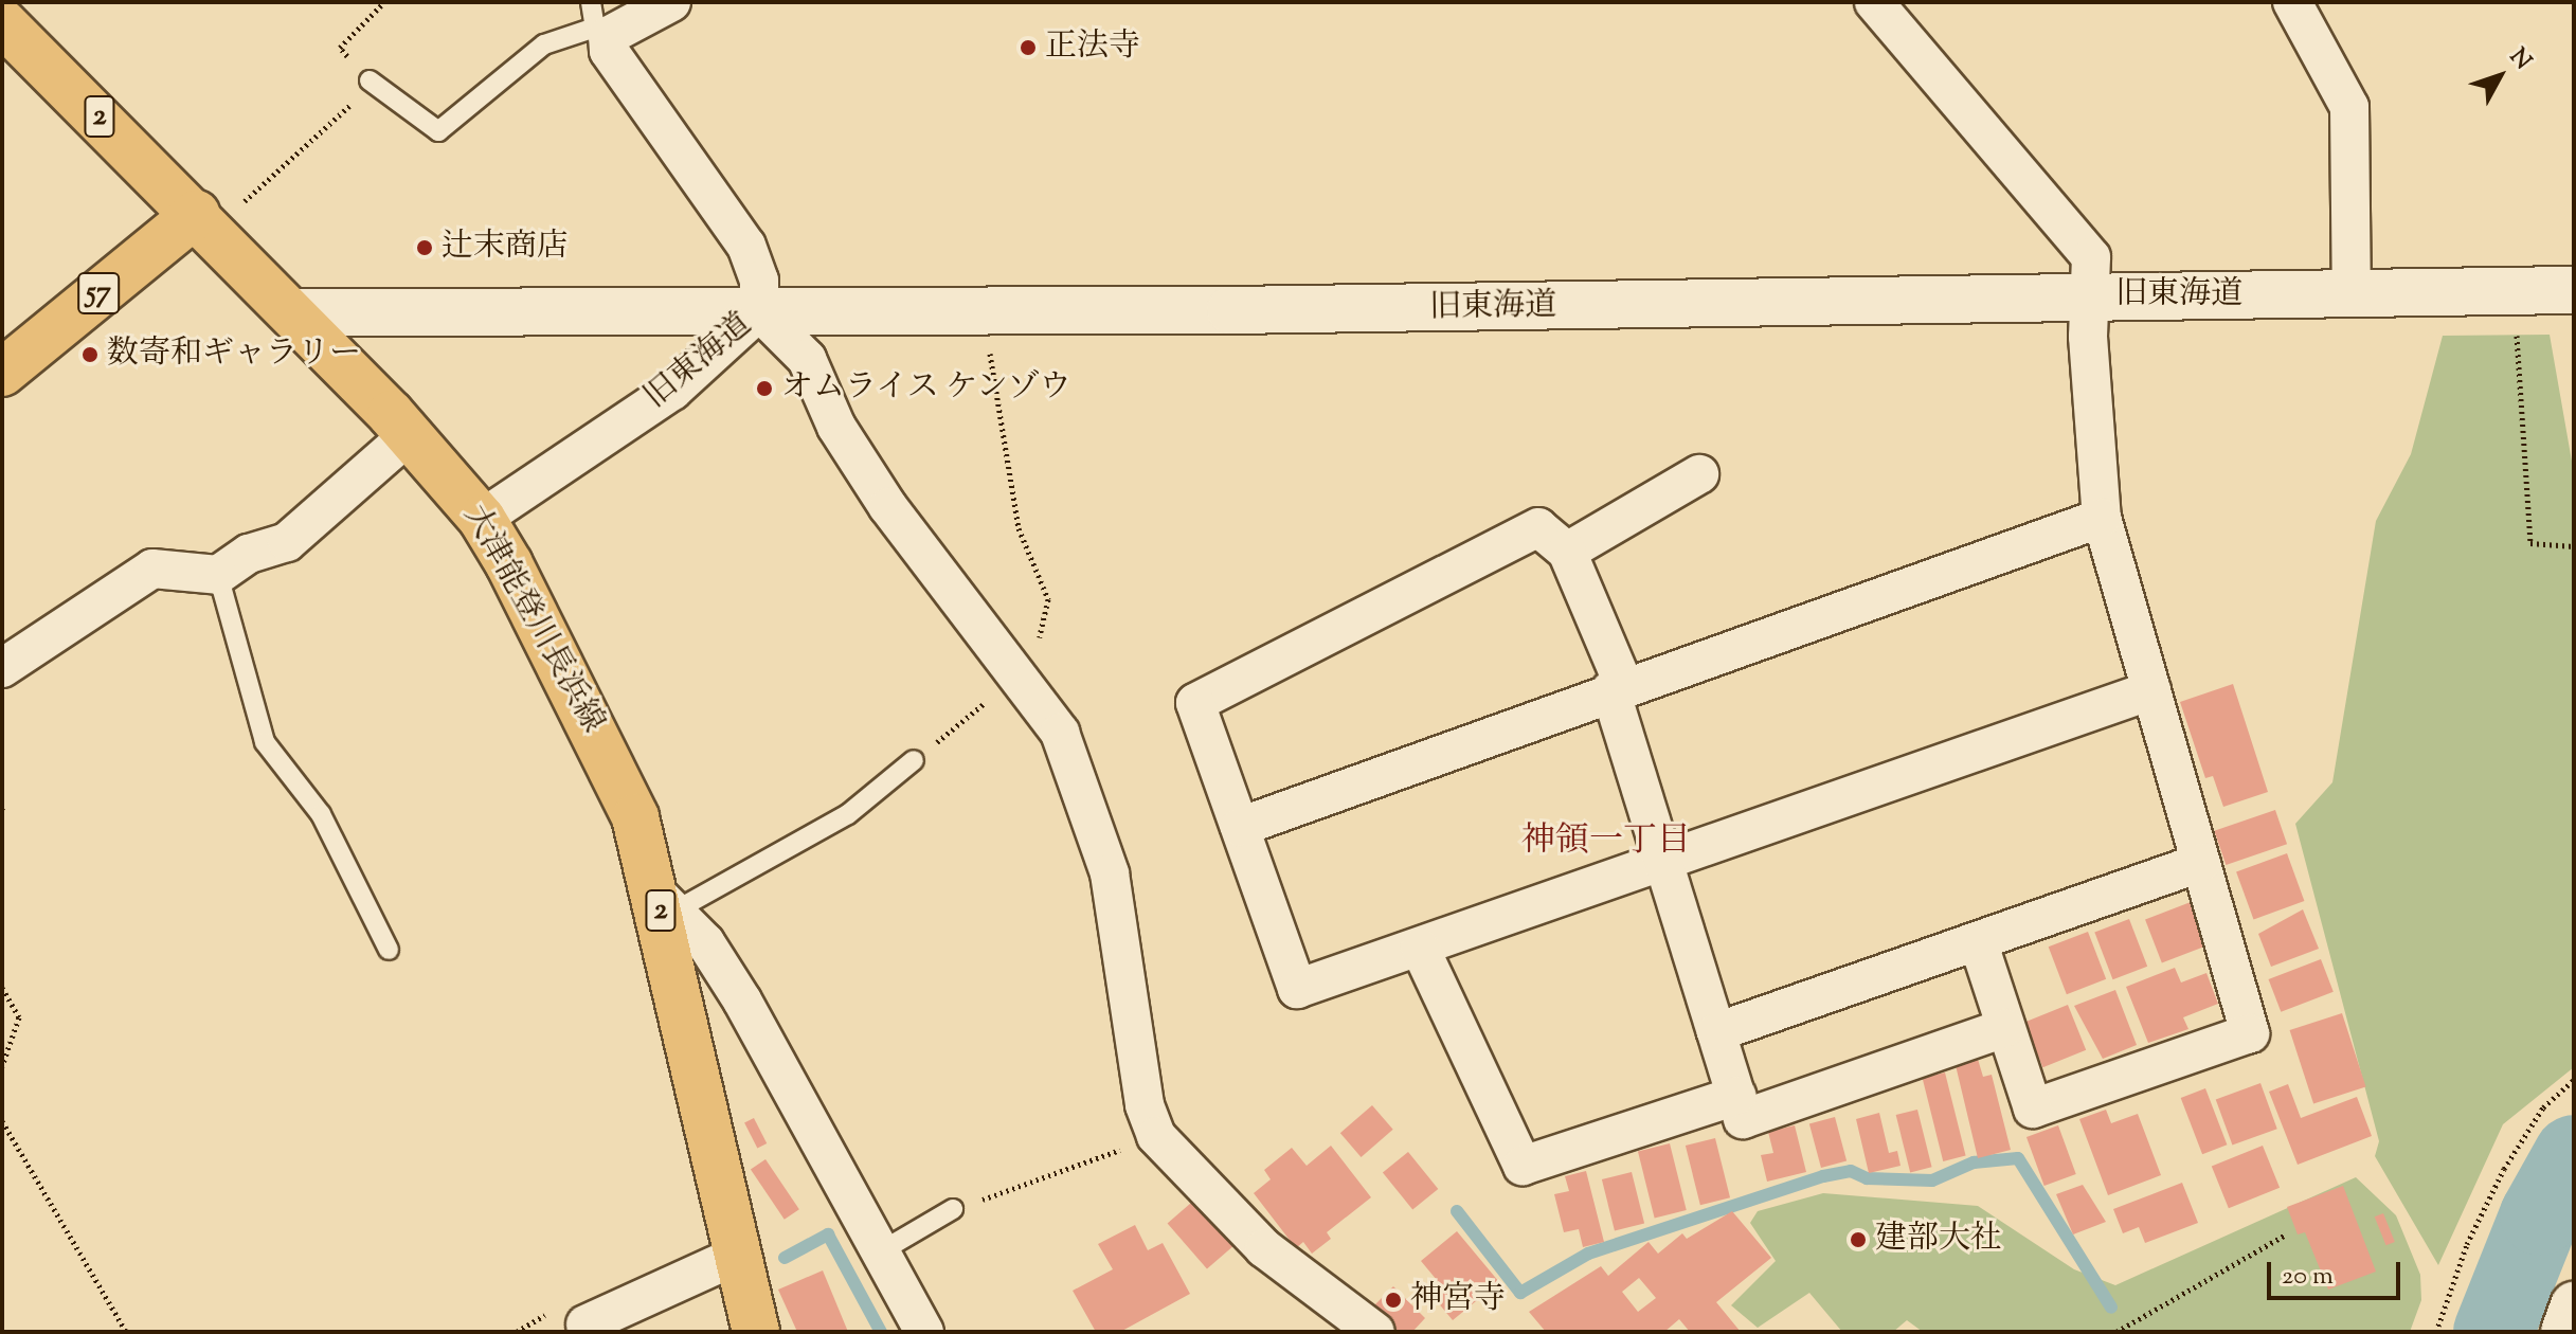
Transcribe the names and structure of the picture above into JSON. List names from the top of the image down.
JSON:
{
  "streets": {
    "main road": ["2", "57", "大津能登川長浜線"],
    "street": ["旧東海道"]
  },
  "crossings": [
    ["57", "大津能登川長浜線"],
    ["旧東海道", "大津能登川長浜線"]
  ],
  "districts": ["神領一丁目"],
  "places": [
    "正法寺",
    "辻末商店",
    "数寄和ギャラリー",
    "オムライス ケンゾウ",
    "建部大社",
    "神宮寺"
  ],
  "scale_bar": "20 m",
  "north": "top right"
}
